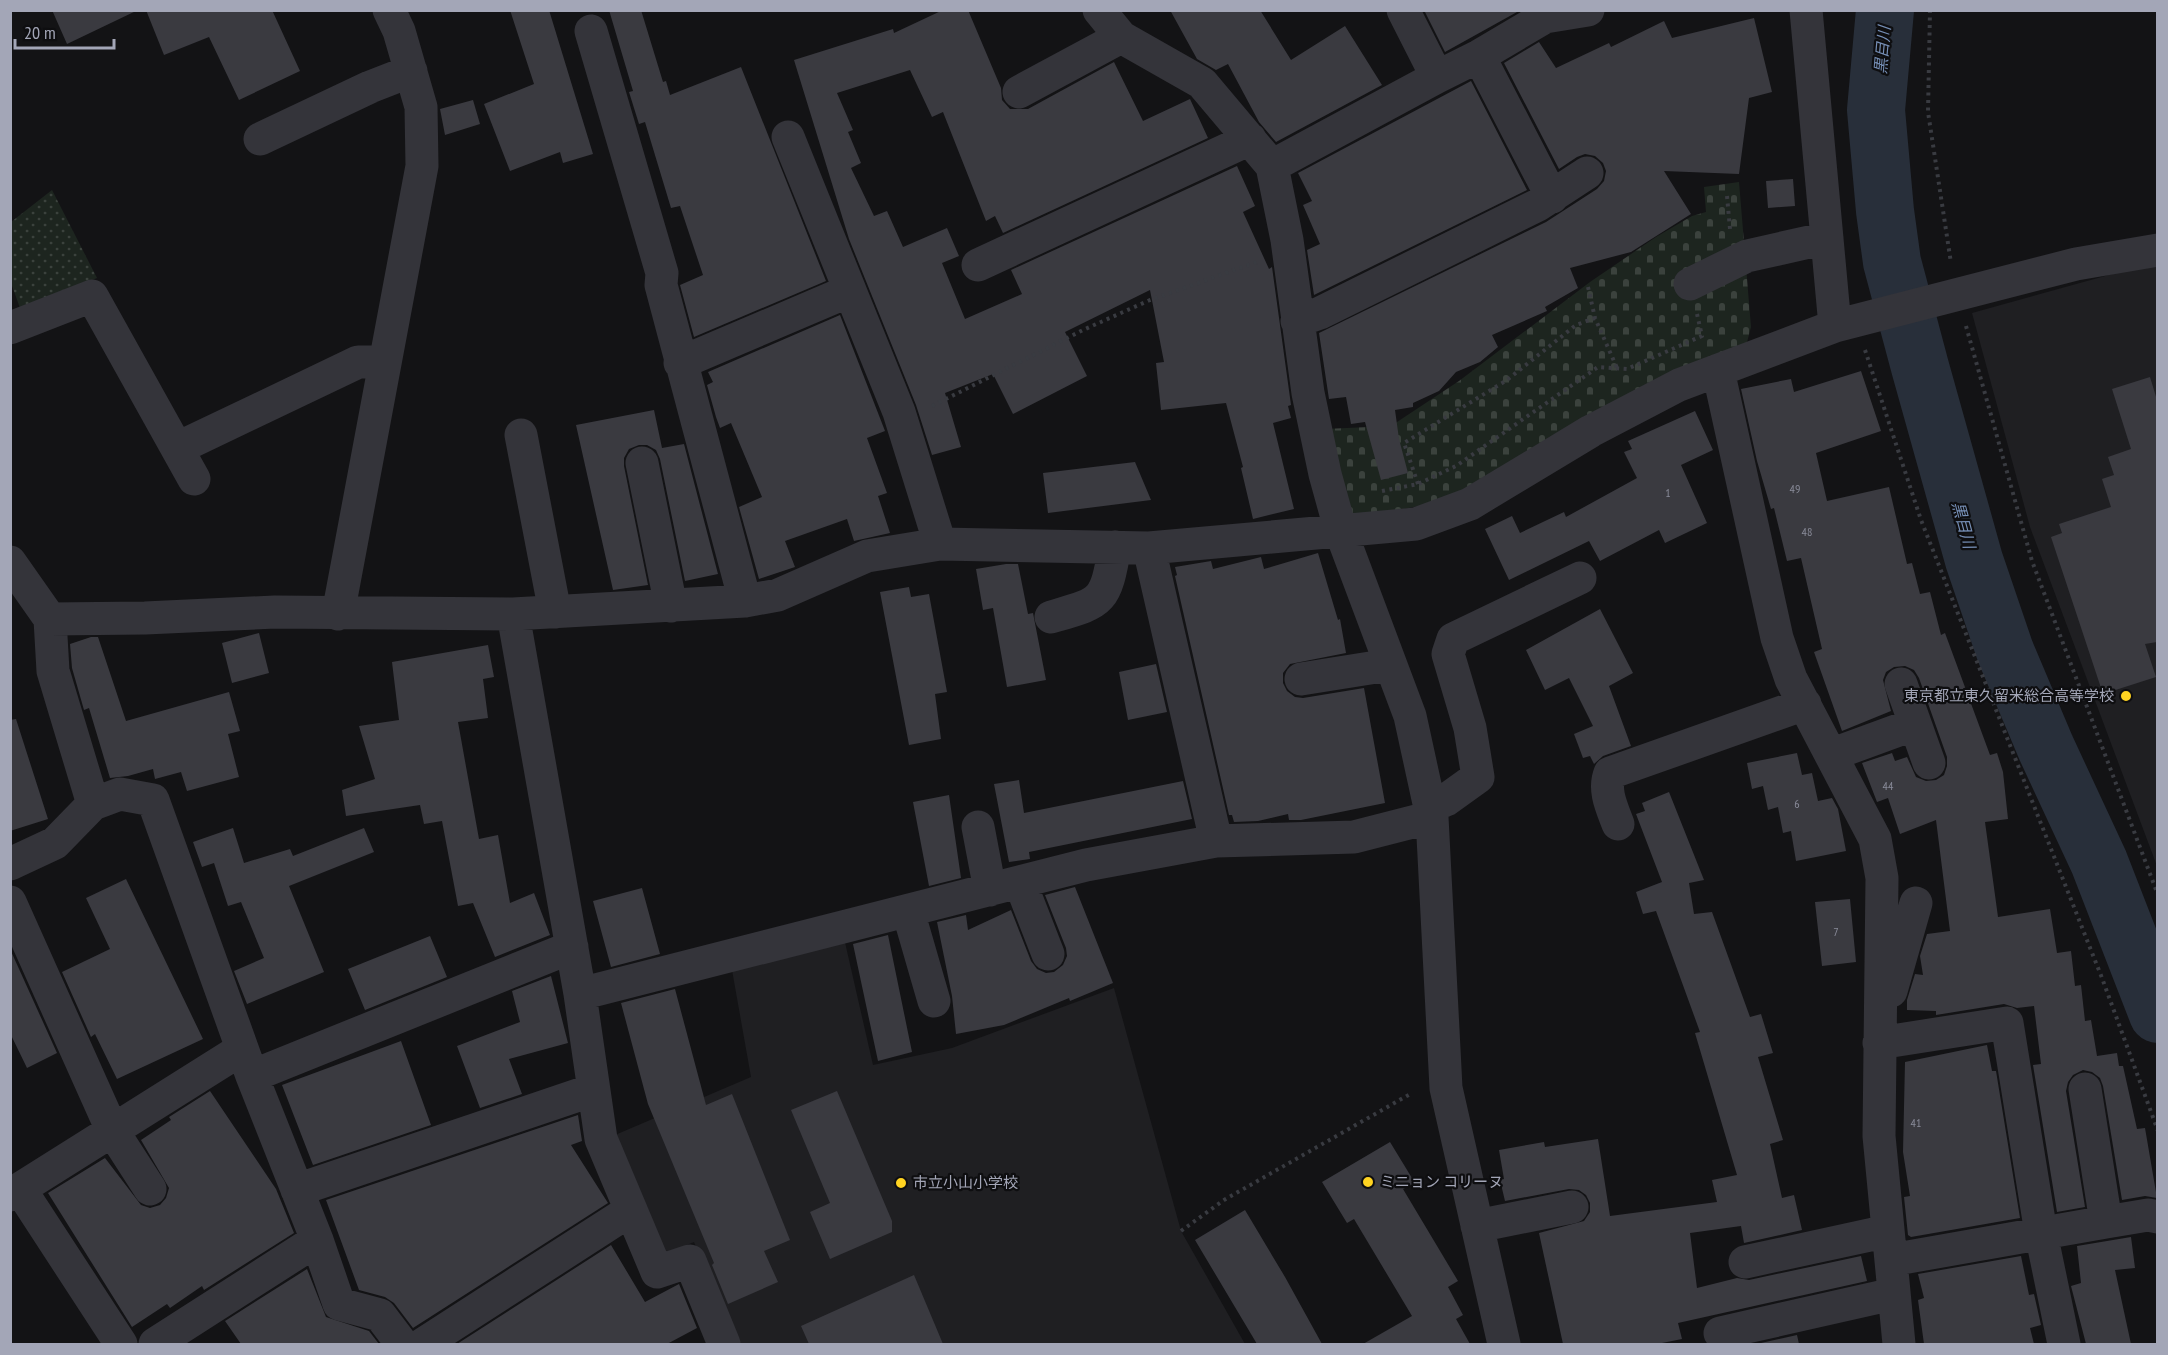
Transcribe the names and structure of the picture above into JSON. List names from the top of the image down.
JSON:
{
  "water": ["黒目川"],
  "places": ["東京都立東久留米総合高等学校", "ミニョン コリーヌ", "市立小山小学校"],
  "house_numbers": [
    "49",
    "1",
    "48",
    "44",
    "6",
    "7",
    "41"
  ],
  "scale_bar": "20 m"
}
